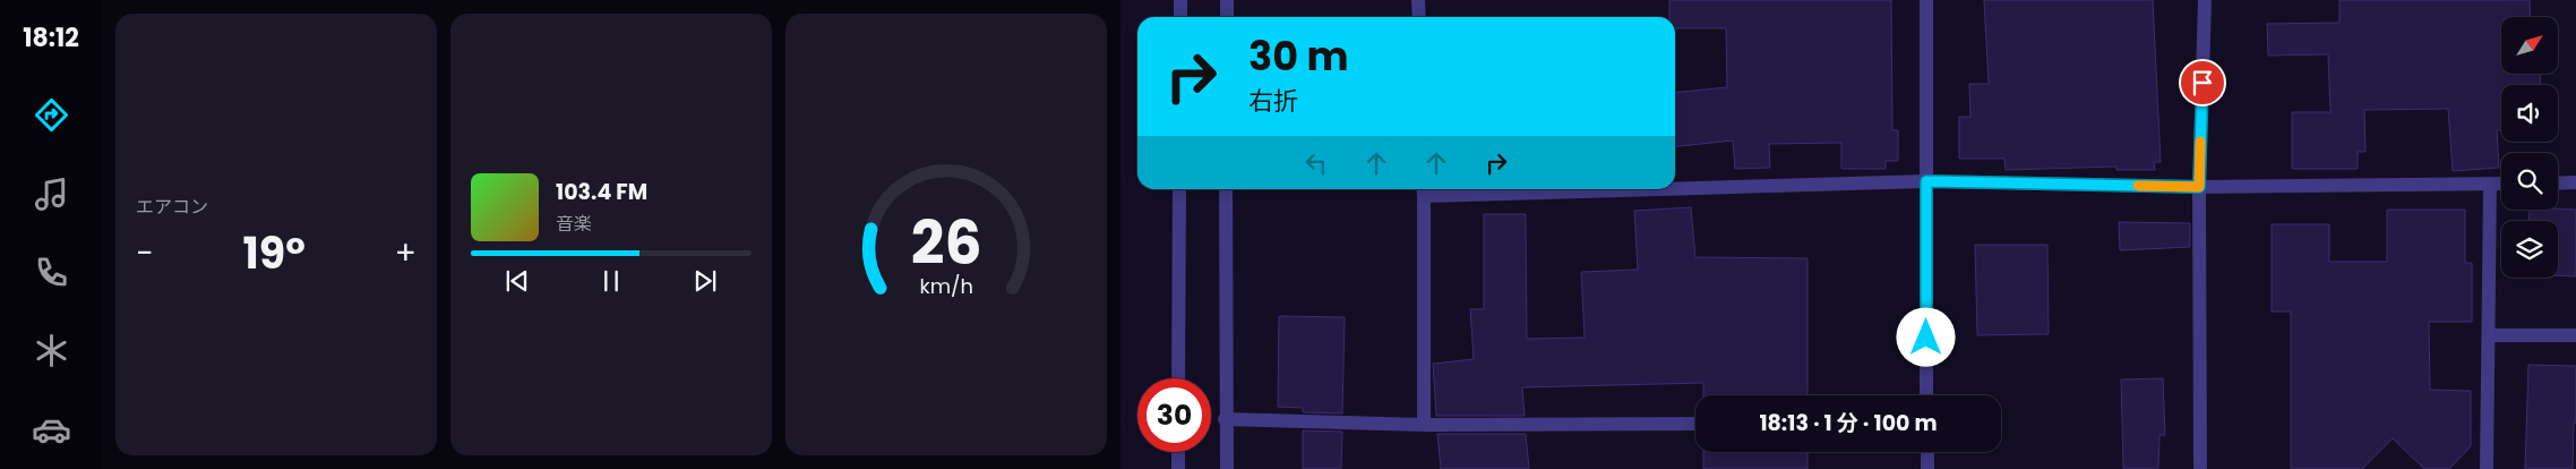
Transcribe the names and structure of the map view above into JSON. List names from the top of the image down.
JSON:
{
  "north": "top right",
  "page": {
    "tabs": "18:12",
    "tile": "エアコン",
    "turn": ["30 m", "右折"],
    "song": ["103.4 FM", "音楽"],
    "heat": ["−", "19°", "+"],
    "limit": "30",
    "trip": "18:13 · 1 分 · 100 m",
    "gauge": ["26", "km/h"]
  }
}
